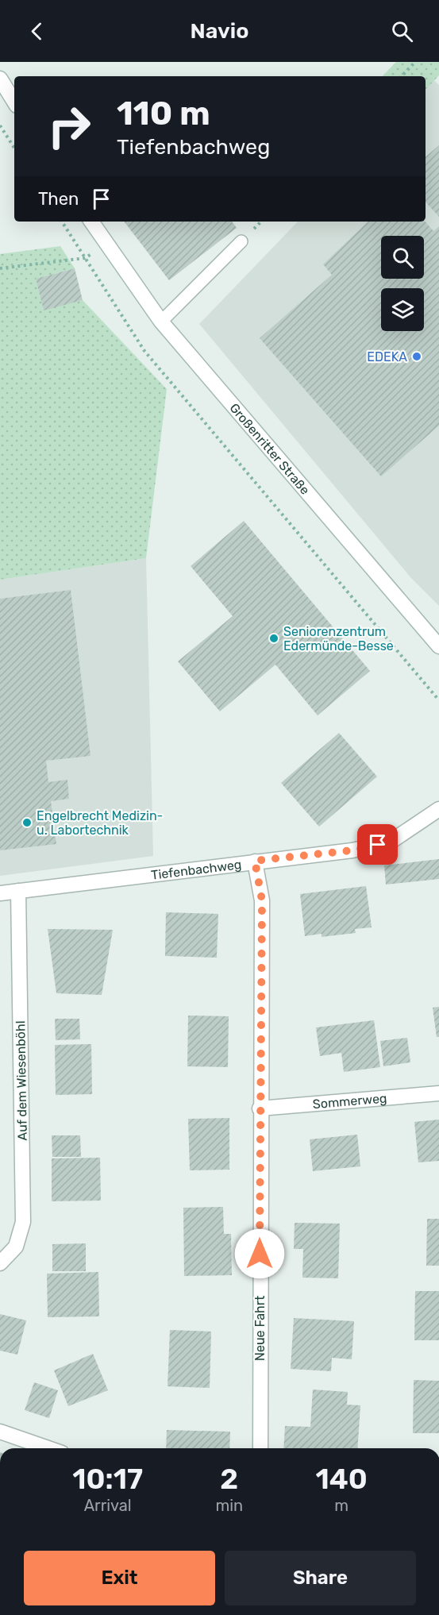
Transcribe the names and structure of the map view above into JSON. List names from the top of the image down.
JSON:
{
  "streets": {
    "street": [
      "Großenritter Straße",
      "Tiefenbachweg",
      "Auf dem Wiesenböhl",
      "Sommerweg",
      "Neue Fahrt"
    ]
  },
  "crossings": [
    ["Tiefenbachweg", "Auf dem Wiesenböhl"],
    ["Tiefenbachweg", "Neue Fahrt"],
    ["Sommerweg", "Neue Fahrt"]
  ],
  "places": ["EDEKA", "Seniorenzentrum Edermünde-Besse", "Engelbrecht Medizin- u. Labortechnik"],
  "page": {
    "header": "Navio",
    "turn": ["110 m", "Tiefenbachweg"],
    "then": "Then",
    "eta": [
      "10:17",
      "Arrival",
      "2",
      "min",
      "140",
      "m"
    ],
    "buttons": ["Exit", "Share"]
  }
}
